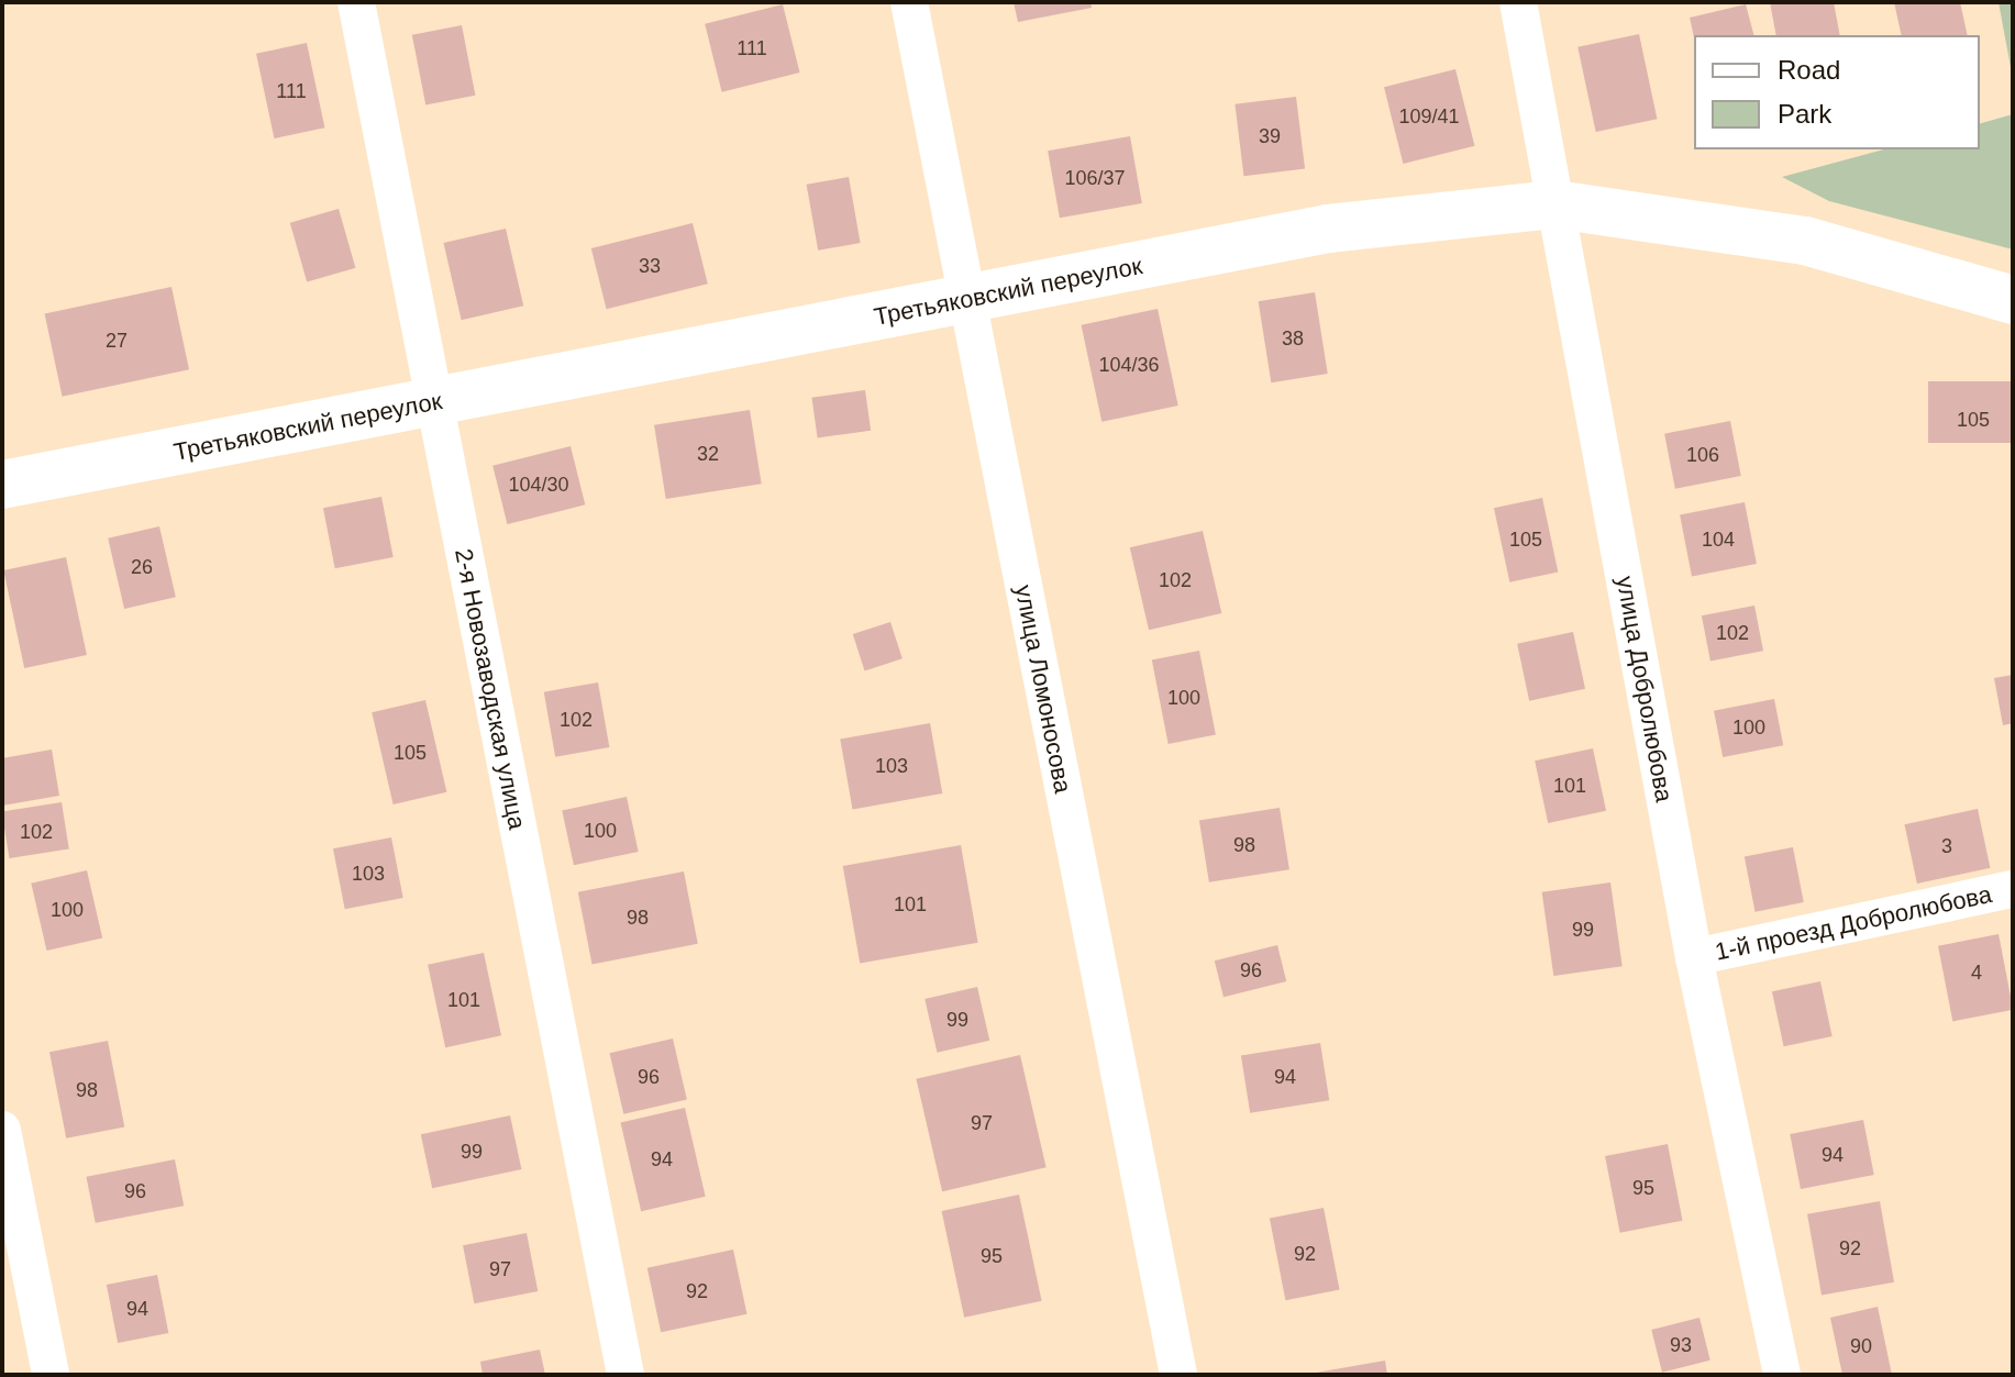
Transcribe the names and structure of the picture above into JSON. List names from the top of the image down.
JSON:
{
  "streets": {
    "main road": ["Третьяковский переулок"],
    "street": [
      "2-я Новозаводская улица",
      "улица Ломоносова",
      "улица Добролюбова",
      "1-й проезд Добролюбова"
    ]
  },
  "crossings": [
    ["Третьяковский переулок", "2-я Новозаводская улица"],
    ["Третьяковский переулок", "улица Ломоносова"],
    ["Третьяковский переулок", "улица Добролюбова"],
    ["улица Добролюбова", "1-й проезд Добролюбова"]
  ],
  "house_numbers": [
    "111",
    "111",
    "109/41",
    "39",
    "106/37",
    "33",
    "38",
    "27",
    "104/36",
    "105",
    "32",
    "106",
    "104/30",
    "105",
    "104",
    "26",
    "102",
    "102",
    "100",
    "102",
    "100",
    "105",
    "103",
    "101",
    "100",
    "102",
    "98",
    "3",
    "103",
    "101",
    "100",
    "98",
    "99",
    "96",
    "4",
    "101",
    "99",
    "96",
    "94",
    "98",
    "97",
    "99",
    "94",
    "94",
    "95",
    "96",
    "92",
    "92",
    "95",
    "97",
    "92",
    "94",
    "93",
    "90"
  ],
  "legend": ["Road", "Park"]
}
